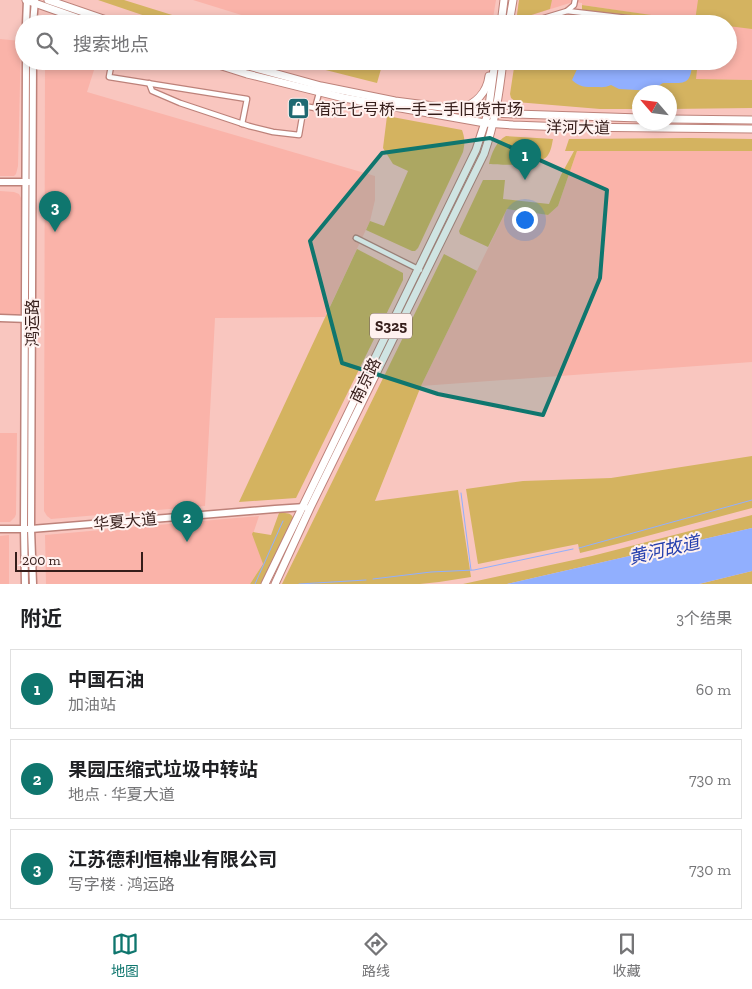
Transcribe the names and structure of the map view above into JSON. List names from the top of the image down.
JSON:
{
  "streets": {
    "main road": ["洋河大道", "S325", "南京路"],
    "street": ["鸿运路", "华夏大道"]
  },
  "crossings": [
    ["洋河大道", "南京路"],
    ["鸿运路", "华夏大道"],
    ["南京路", "华夏大道"]
  ],
  "water": ["黄河故道"],
  "places": {
    "shop": ["宿迁七号桥一手二手旧货市场"]
  },
  "scale_bar": "200 m",
  "north": "top left",
  "page": {
    "search": "搜索地点",
    "pins": ["1", "3", "2"],
    "scale": "200 m",
    "heading": ["附近", "3个结果"],
    "list": [
      {
        "mark": "1",
        "name": "中国石油",
        "note": "加油站",
        "value": "60 m"
      },
      {
        "mark": "2",
        "name": "果园压缩式垃圾中转站",
        "note": "地点 · 华夏大道",
        "value": "730 m"
      },
      {
        "mark": "3",
        "name": "江苏德利恒棉业有限公司",
        "note": "写字楼 · 鸿运路",
        "value": "730 m"
      }
    ],
    "nav": ["地图", "路线", "收藏"]
  }
}
